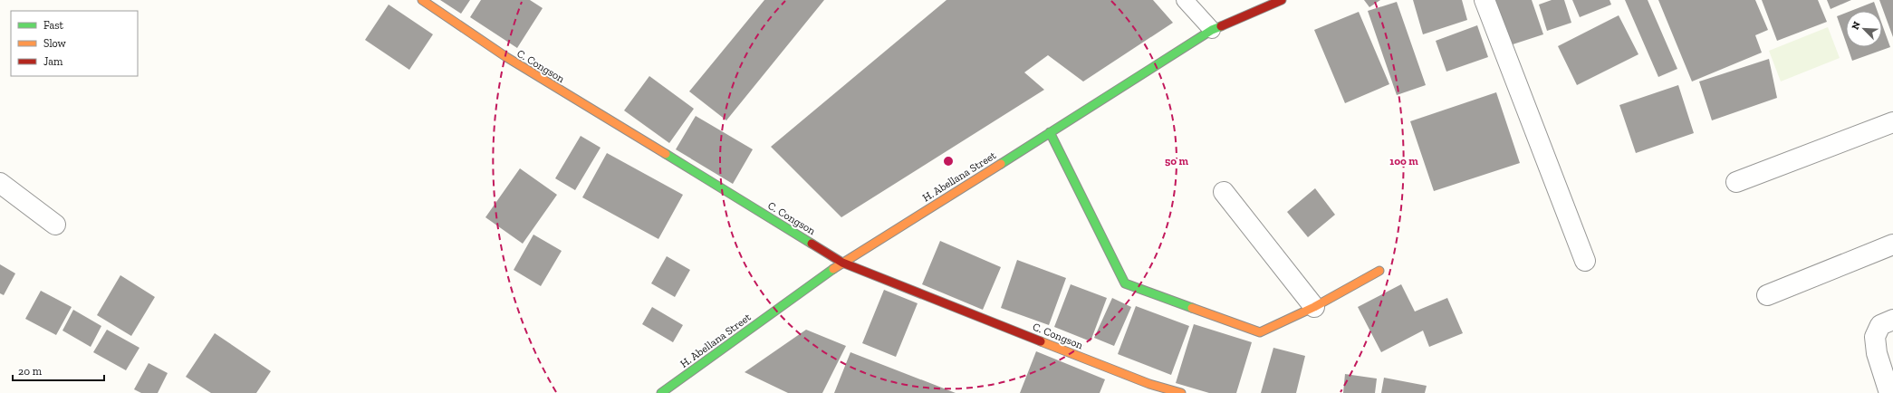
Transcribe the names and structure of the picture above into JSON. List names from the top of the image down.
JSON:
{
  "streets": {
    "street": ["C. Congson", "H. Abellana Street"]
  },
  "crossings": [
    ["C. Congson", "H. Abellana Street"]
  ],
  "legend": ["Fast", "Slow", "Jam"],
  "scale_bar": "20 m",
  "north": "top left",
  "rings": ["50 m", "100 m"]
}
